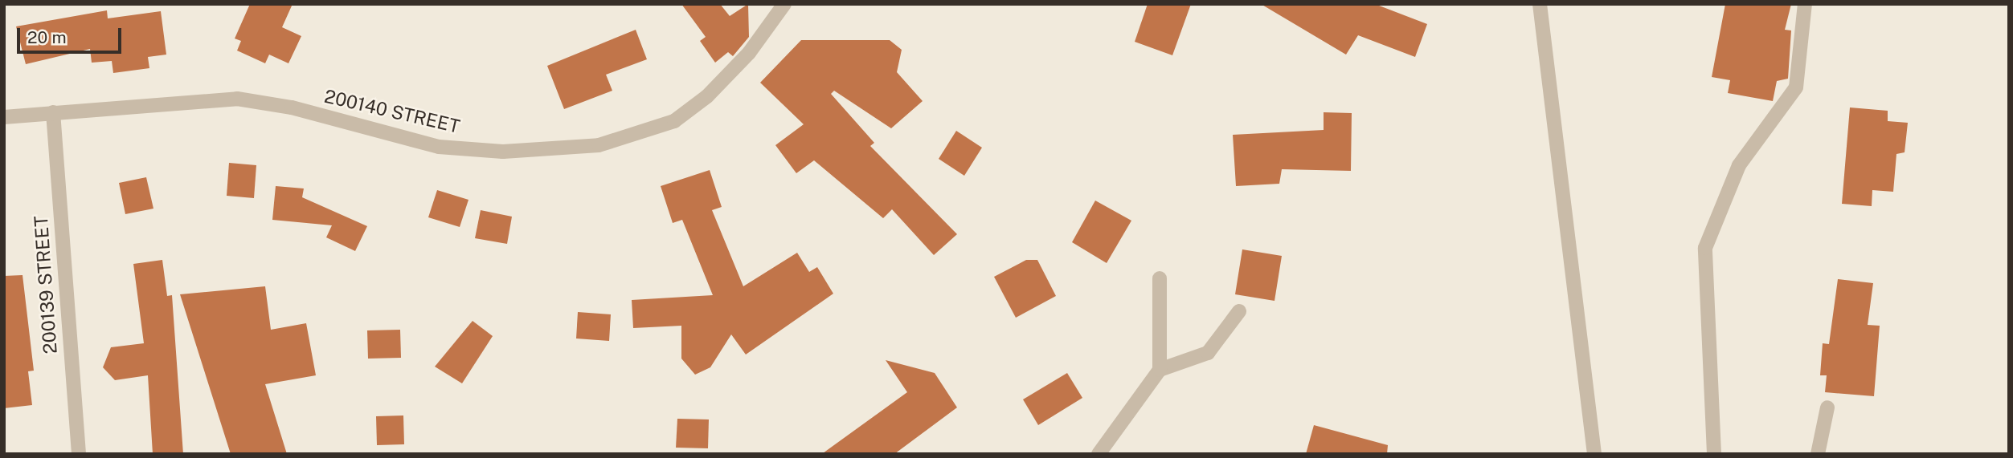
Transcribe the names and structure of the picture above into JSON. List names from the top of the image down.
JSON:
{
  "streets": {
    "street": ["200140 STREET", "200139 STREET"]
  },
  "crossings": [
    ["200140 STREET", "200139 STREET"]
  ],
  "scale_bar": "20 m"
}
